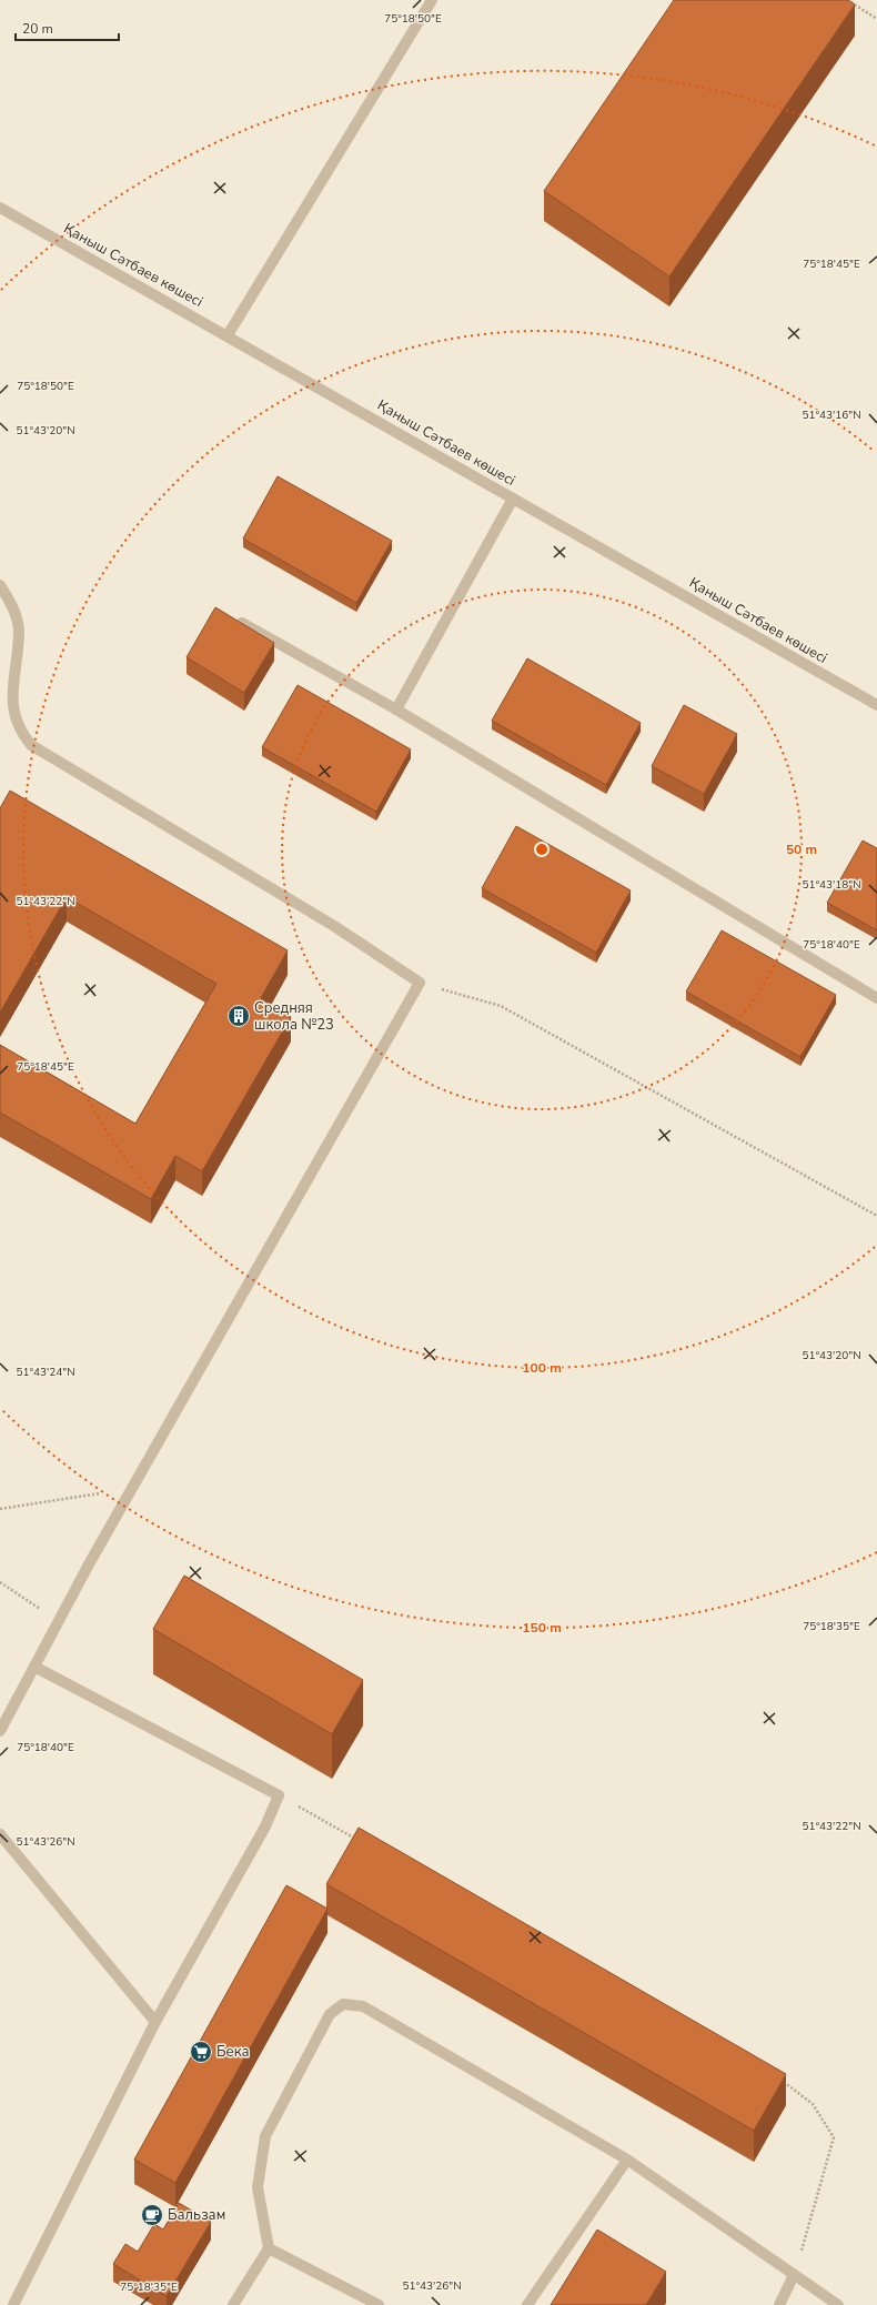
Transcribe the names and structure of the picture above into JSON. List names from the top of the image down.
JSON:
{
  "streets": {
    "street": ["Қаныш Сәтбаев көшесі"]
  },
  "places": {
    "building": ["Средняя школа №23"],
    "supermarket": ["Бека"],
    "cafe": ["Бальзам"]
  },
  "scale_bar": "20 m",
  "coordinates": [
    "75°18'50\"E",
    "75°18'45\"E",
    "51°43'16\"N",
    "51°43'20\"N",
    "51°43'18\"N",
    "51°43'22\"N",
    "75°18'40\"E",
    "51°43'24\"N",
    "75°18'35\"E",
    "51°43'26\"N"
  ],
  "rings": ["50 m", "100 m", "150 m"]
}
